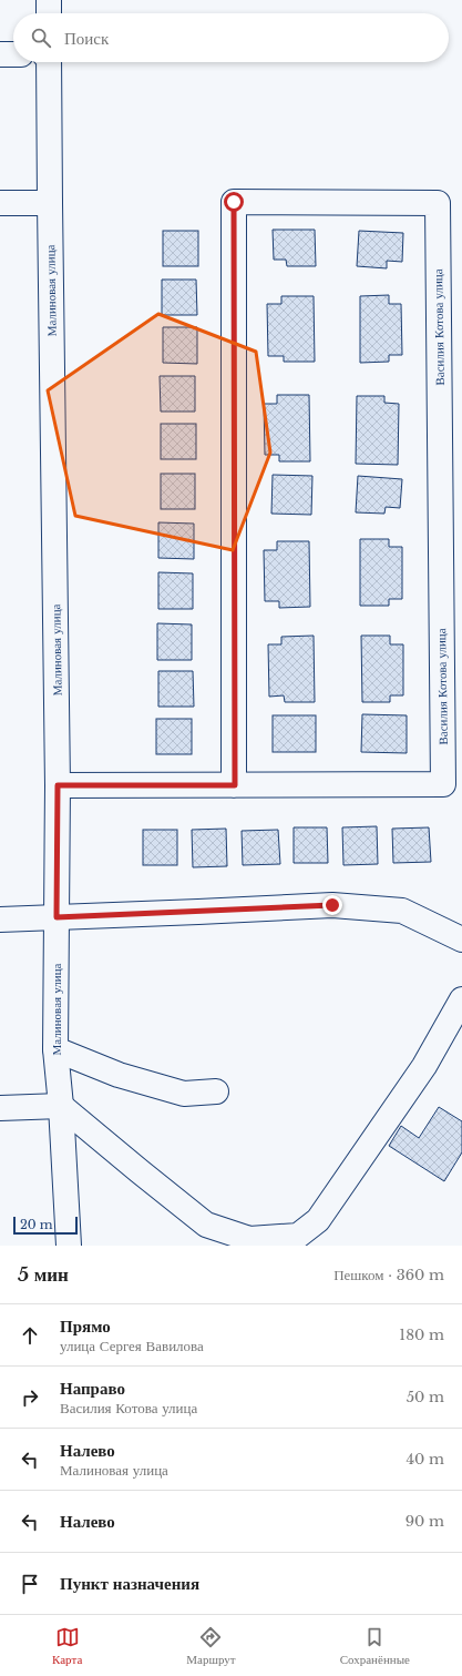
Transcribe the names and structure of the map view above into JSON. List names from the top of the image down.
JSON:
{
  "streets": {
    "street": ["Малиновая улица", "Василия Котова улица"]
  },
  "crossings": [
    ["Малиновая улица", "Василия Котова улица"]
  ],
  "scale_bar": "20 m",
  "page": {
    "search": "Поиск",
    "scale": "20 m",
    "heading": ["5 мин", "Пешком · 360 m"],
    "list": [
      ["Прямо", "улица Сергея Вавилова", "180 m"],
      ["Направо", "Василия Котова улица", "50 m"],
      ["Налево", "Малиновая улица", "40 m"],
      ["Налево", "90 m"],
      "Пункт назначения"
    ],
    "nav": ["Карта", "Маршрут", "Сохранённые"]
  }
}
